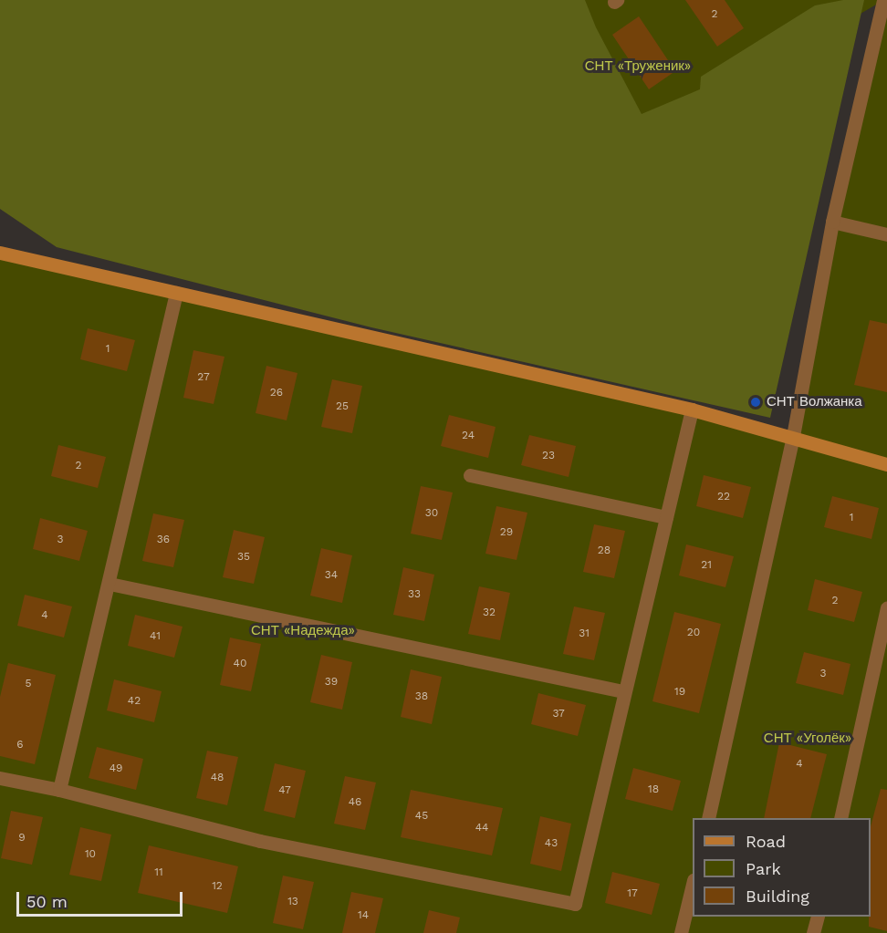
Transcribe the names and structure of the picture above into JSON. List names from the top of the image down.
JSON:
{
  "parks": ["СНТ «Труженик»", "СНТ «Надежда»", "СНТ «Уголёк»"],
  "places": ["СНТ Волжанка"],
  "house_numbers": [
    "2",
    "1",
    "27",
    "26",
    "25",
    "24",
    "23",
    "2",
    "22",
    "30",
    "1",
    "29",
    "3",
    "36",
    "28",
    "35",
    "21",
    "34",
    "33",
    "2",
    "32",
    "4",
    "20",
    "31",
    "41",
    "40",
    "3",
    "39",
    "5",
    "19",
    "38",
    "42",
    "37",
    "6",
    "4",
    "49",
    "48",
    "18",
    "47",
    "46",
    "45",
    "44",
    "9",
    "43",
    "10",
    "11",
    "12",
    "17",
    "13",
    "14"
  ],
  "legend": ["Road", "Park", "Building"],
  "scale_bar": "50 m"
}
